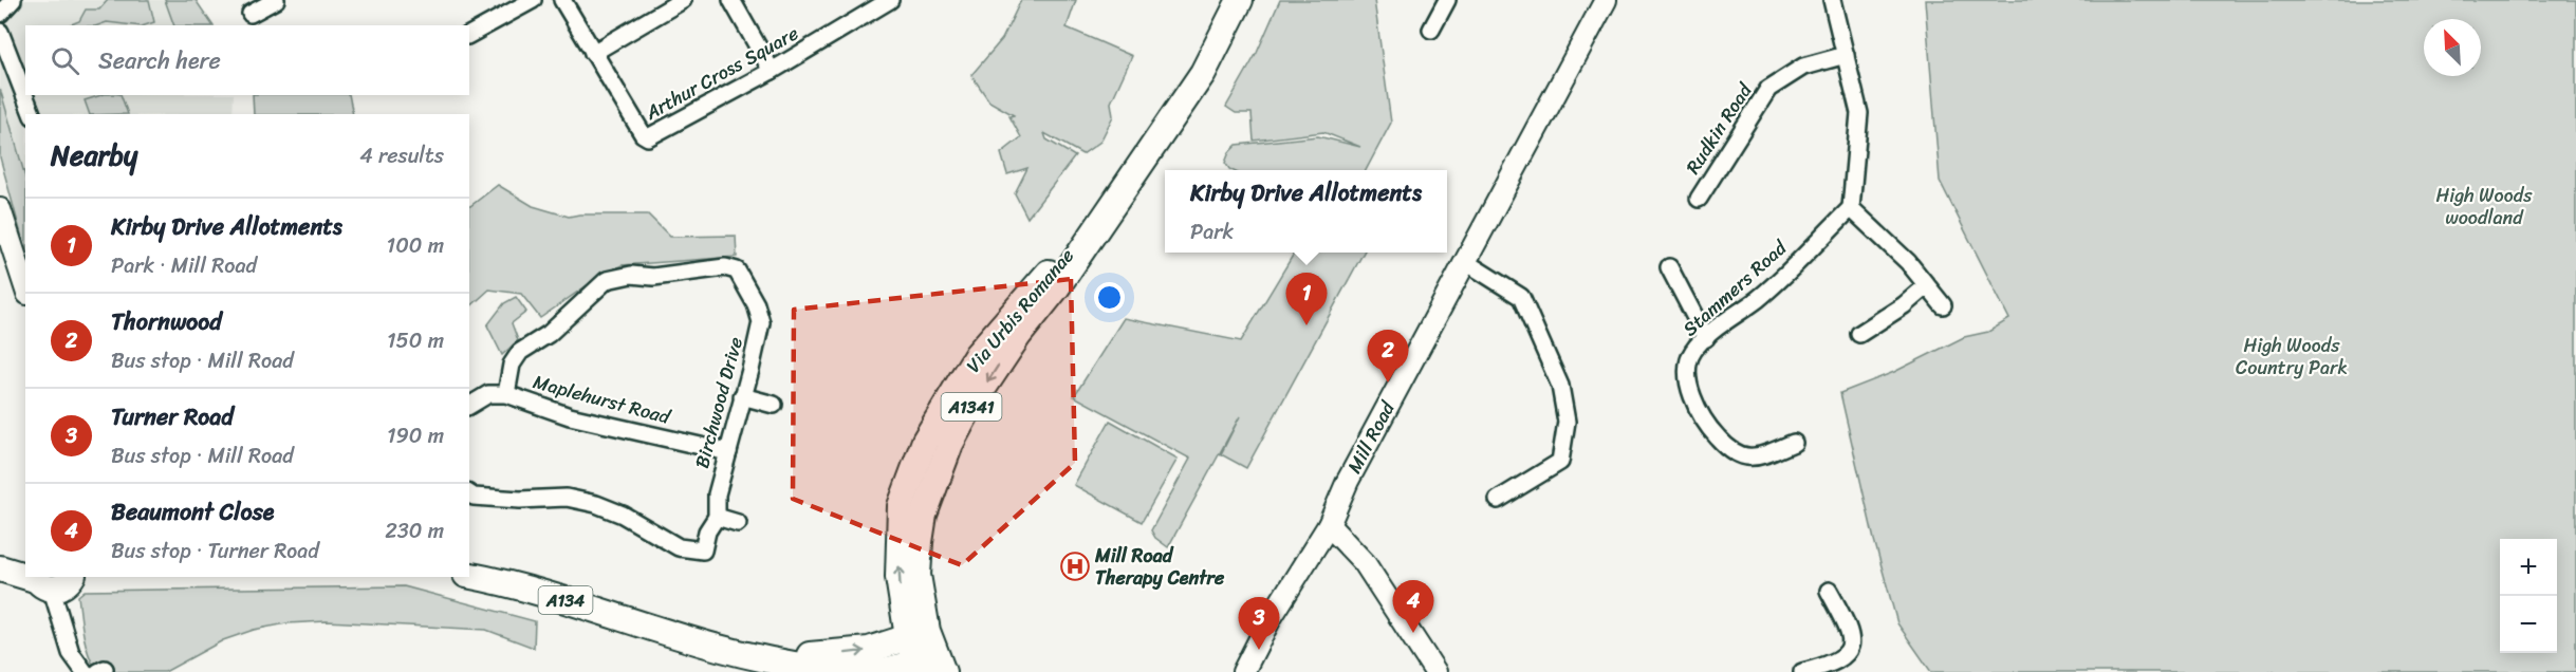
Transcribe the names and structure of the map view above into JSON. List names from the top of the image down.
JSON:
{
  "streets": {
    "main road": ["Via Urbis Romanae", "A1341", "A134"],
    "street": [
      "Arthur Cross Square",
      "Rudkin Road",
      "Stammers Road",
      "Maplehurst Road",
      "Birchwood Drive",
      "Mill Road"
    ]
  },
  "crossings": [
    ["Via Urbis Romanae", "A134"],
    ["Maplehurst Road", "Birchwood Drive"]
  ],
  "parks": ["High Woods woodland", "High Woods Country Park"],
  "places": {
    "hospital": ["Mill Road Therapy Centre"]
  },
  "north": "top left",
  "page": {
    "search": "Search here",
    "heading": ["Nearby", "4 results"],
    "popup": ["Kirby Drive Allotments", "Park"],
    "list": [
      {
        "mark": "1",
        "name": "Kirby Drive Allotments",
        "note": "Park · Mill Road",
        "value": "100 m"
      },
      {
        "mark": "2",
        "name": "Thornwood",
        "note": "Bus stop · Mill Road",
        "value": "150 m"
      },
      {
        "mark": "3",
        "name": "Turner Road",
        "note": "Bus stop · Mill Road",
        "value": "190 m"
      },
      {
        "mark": "4",
        "name": "Beaumont Close",
        "note": "Bus stop · Turner Road",
        "value": "230 m"
      }
    ],
    "pins": [
      "1",
      "2",
      "4",
      "3"
    ],
    "map_buttons": ["+", "−"]
  }
}
